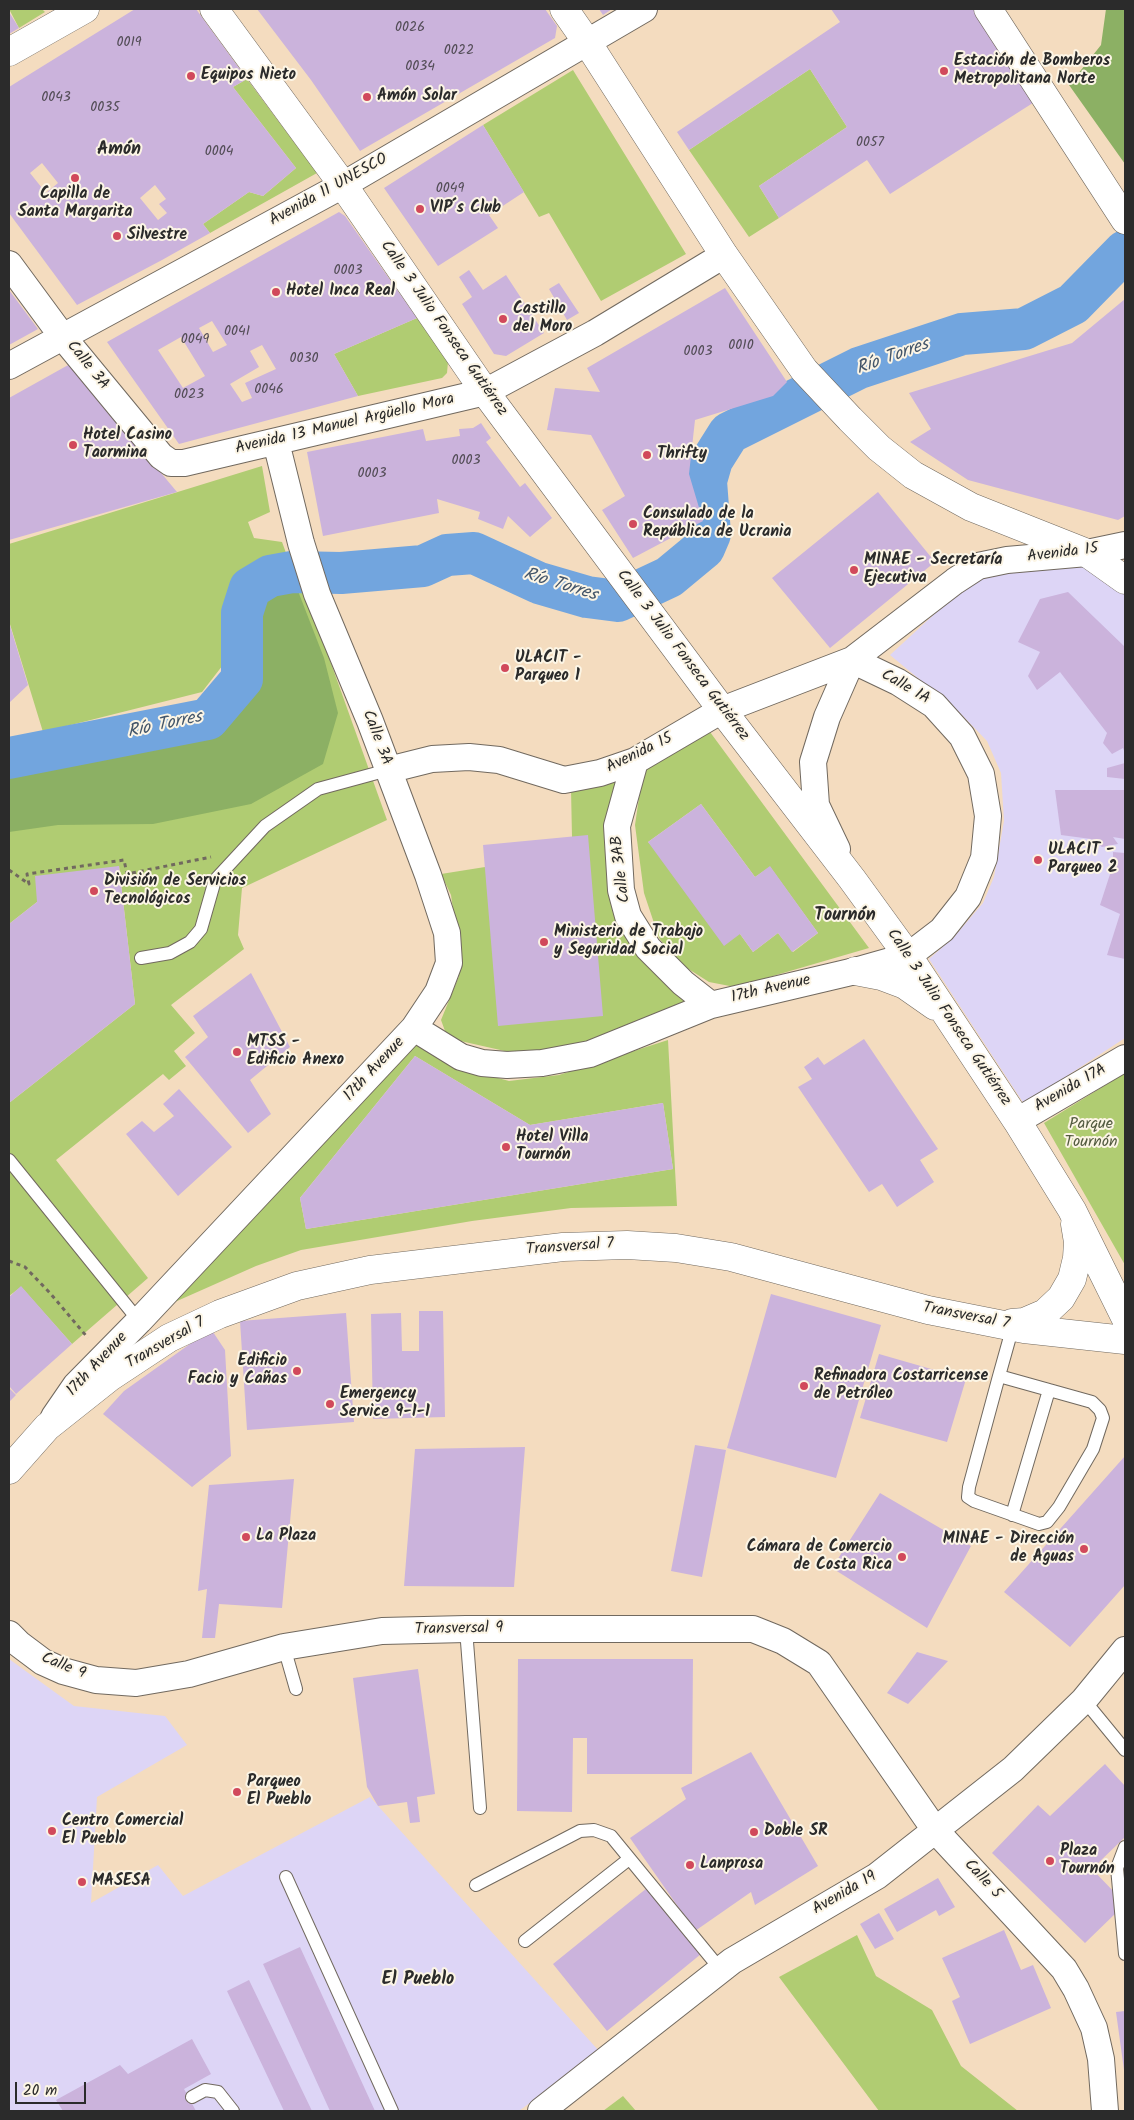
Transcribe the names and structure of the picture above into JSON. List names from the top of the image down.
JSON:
{
  "streets": {
    "street": [
      "Avenida 11 UNESCO",
      "Calle 3 Julio Fonseca Gutiérrez",
      "Calle 3A",
      "Avenida 13 Manuel Argüello Mora",
      "Avenida 15",
      "Calle 1A",
      "Calle 3AB",
      "17th Avenue",
      "Avenida 17A",
      "Transversal 7",
      "Transversal 9",
      "Calle 9",
      "Calle 5",
      "Avenida 19"
    ]
  },
  "crossings": [
    ["Avenida 11 UNESCO", "Calle 3 Julio Fonseca Gutiérrez"],
    ["Avenida 11 UNESCO", "Calle 3A"],
    ["Calle 3 Julio Fonseca Gutiérrez", "Avenida 13 Manuel Argüello Mora"],
    ["Calle 3 Julio Fonseca Gutiérrez", "Avenida 15"],
    ["Calle 3 Julio Fonseca Gutiérrez", "Calle 1A"],
    ["Calle 3 Julio Fonseca Gutiérrez", "17th Avenue"],
    ["Calle 3 Julio Fonseca Gutiérrez", "Avenida 17A"],
    ["Calle 3A", "Avenida 13 Manuel Argüello Mora"],
    ["Calle 3A", "Avenida 15"],
    ["Calle 3A", "17th Avenue"],
    ["Avenida 15", "Calle 1A"],
    ["Avenida 15", "Calle 3AB"],
    ["Calle 1A", "17th Avenue"],
    ["Calle 3AB", "17th Avenue"],
    ["17th Avenue", "Transversal 7"],
    ["Transversal 9", "Calle 9"],
    ["Transversal 9", "Calle 5"],
    ["Calle 5", "Avenida 19"]
  ],
  "districts": ["Amón", "Tournón", "El Pueblo"],
  "water": ["Río Torres"],
  "parks": ["Parque Tournón"],
  "places": [
    "Estación de Bomberos Metropolitana Norte",
    "Equipos Nieto",
    "Amón Solar",
    "Capilla de Santa Margarita",
    "VIP´s Club",
    "Silvestre",
    "Hotel Inca Real",
    "Castillo del Moro",
    "Hotel Casino Taormina",
    "Thrifty",
    "Consulado de la República de Ucrania",
    "MINAE - Secretaría Ejecutiva",
    "ULACIT - Parqueo 1",
    "ULACIT - Parqueo 2",
    "División de Servicios Tecnológicos",
    "Ministerio de Trabajo y Seguridad Social",
    "MTSS - Edificio Anexo",
    "Hotel Villa Tournón",
    "Edificio Facio y Cañas",
    "Refinadora Costarricense de Petróleo",
    "Emergency Service 9-1-1",
    "La Plaza",
    "MINAE - Dirección de Aguas",
    "Cámara de Comercio de Costa Rica",
    "Parqueo El Pueblo",
    "Centro Comercial El Pueblo",
    "Doble SR",
    "Plaza Tournón",
    "Lanprosa",
    "MASESA"
  ],
  "house_numbers": [
    "0026",
    "0019",
    "0022",
    "0034",
    "0043",
    "0035",
    "0057",
    "0004",
    "0049",
    "0003",
    "0041",
    "0049",
    "0010",
    "0003",
    "0030",
    "0046",
    "0023",
    "0003",
    "0003"
  ],
  "scale_bar": "20 m"
}
